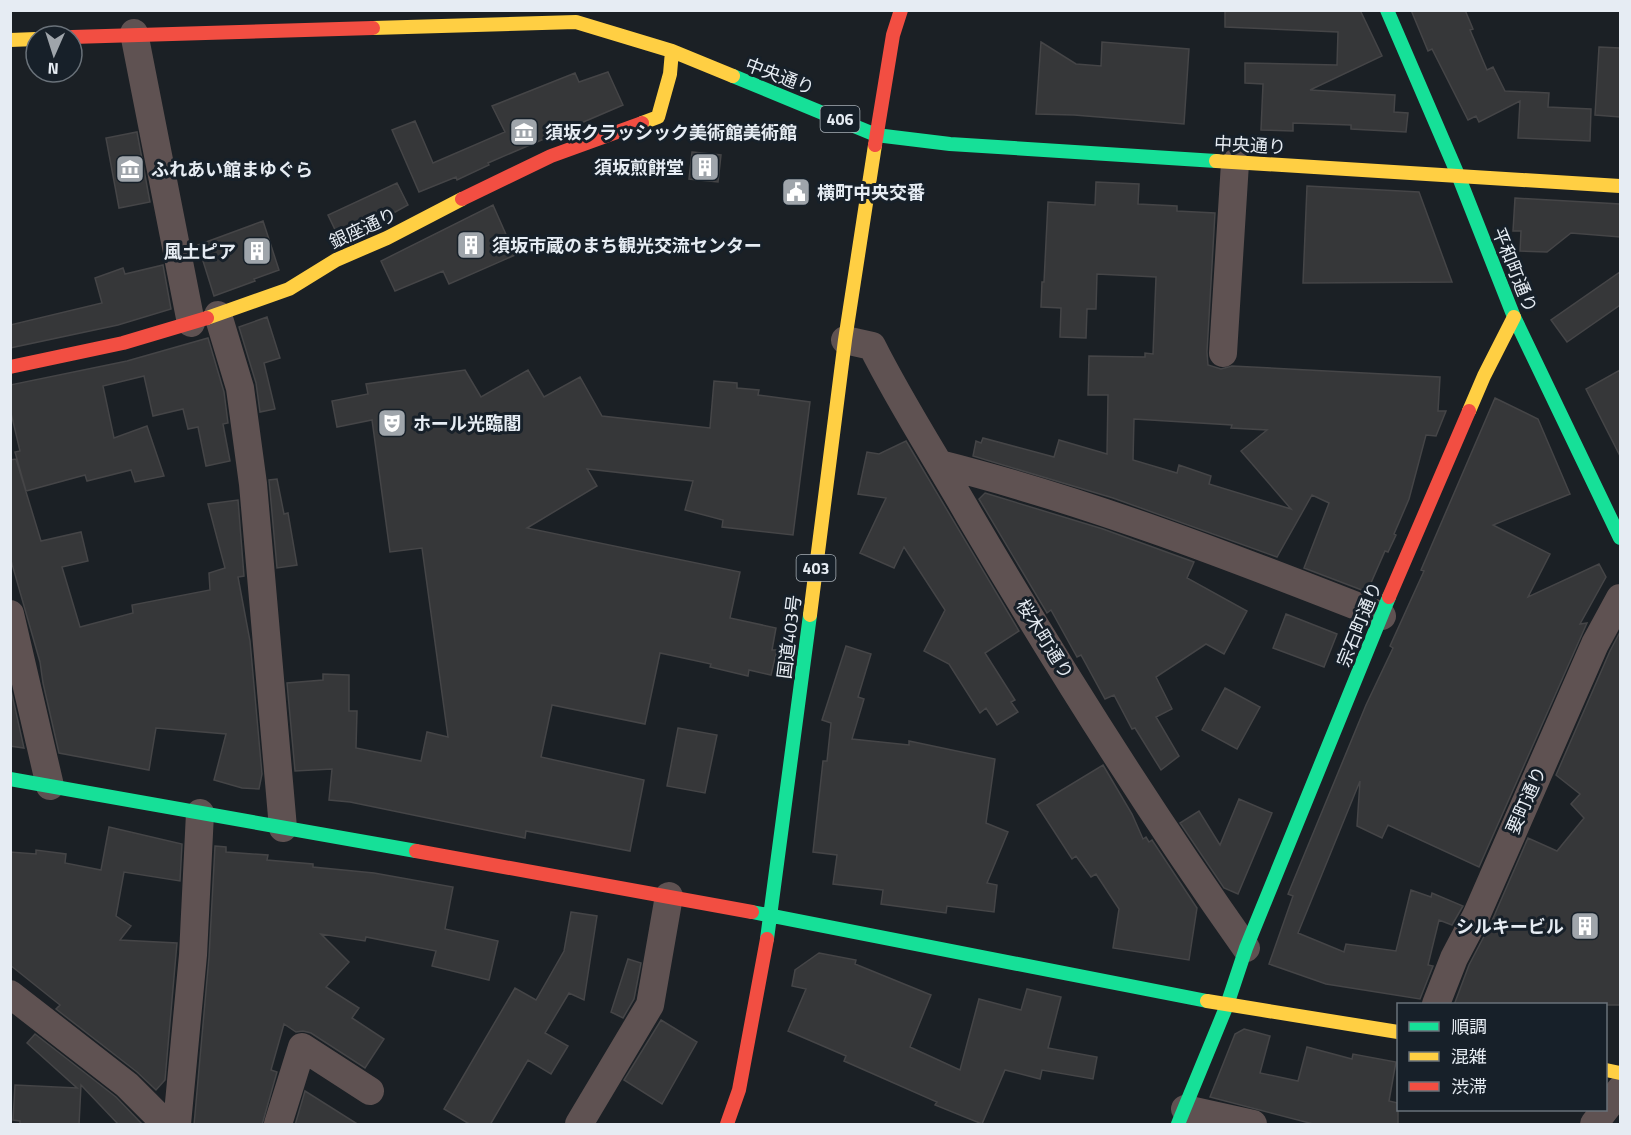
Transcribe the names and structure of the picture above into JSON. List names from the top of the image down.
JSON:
{
  "streets": {
    "main road": [
      "中央通り",
      "406",
      "銀座通り",
      "平和町通り",
      "403",
      "宗石町通り",
      "国道403号"
    ],
    "street": ["桜木町通り", "要町通り"]
  },
  "crossings": [
    ["中央通り", "銀座通り"],
    ["中央通り", "平和町通り"],
    ["中央通り", "国道403号"],
    ["平和町通り", "宗石町通り"],
    ["宗石町通り", "桜木町通り"],
    ["国道403号", "桜木町通り"]
  ],
  "places": {
    "museum": ["須坂クラッシック美術館美術館", "ふれあい館まゆぐら"],
    "building": [
      "須坂煎餅堂",
      "須坂市蔵のまち観光交流センター",
      "風土ピア",
      "シルキービル"
    ],
    "public building": ["横町中央交番"],
    "theatre": ["ホール光臨閣"]
  },
  "legend": ["順調", "混雑", "渋滞"],
  "north": "bottom"
}
